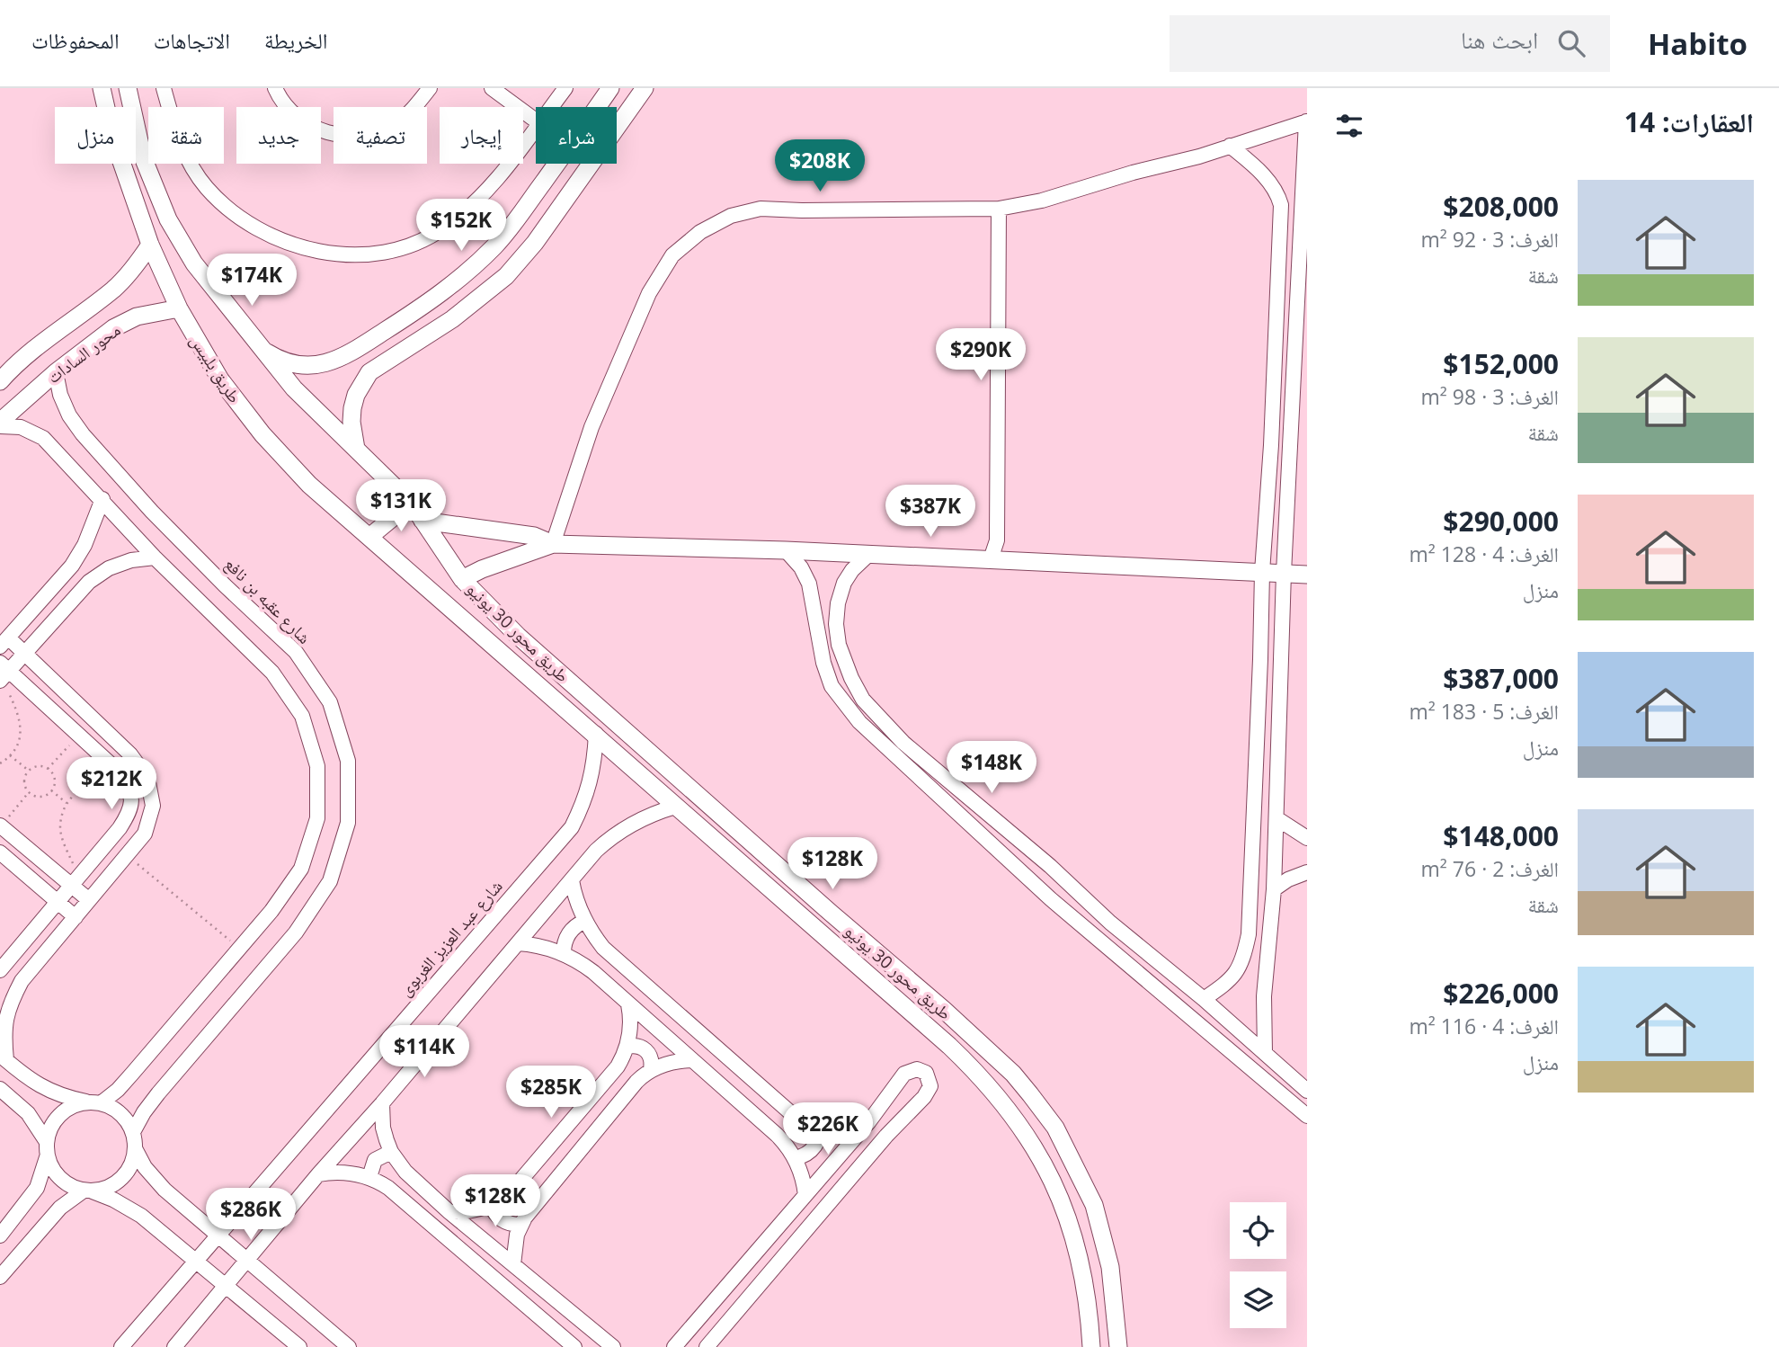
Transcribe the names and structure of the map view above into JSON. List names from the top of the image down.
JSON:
{
  "streets": {
    "street": [
      "محور السادات",
      "طريق بلبيس",
      "شارع عقبه بن نافع",
      "طريق محور 30 يونيو",
      "شارع عبد العزيز الغربوى"
    ]
  },
  "crossings": [
    ["محور السادات", "طريق بلبيس"],
    ["محور السادات", "شارع عقبه بن نافع"],
    ["طريق بلبيس", "طريق محور 30 يونيو"],
    ["طريق محور 30 يونيو", "شارع عبد العزيز الغربوى"]
  ],
  "page": {
    "header": "Habito",
    "search": "ابحث هنا",
    "nav": ["الخريطة", "الاتجاهات", "المحفوظات"],
    "heading": "العقارات: 14",
    "chip": [
      "شراء",
      "إيجار",
      "تصفية",
      "جديد",
      "شقة",
      "منزل"
    ],
    "price": [
      "$208K",
      "$152K",
      "$174K",
      "$290K",
      "$131K",
      "$387K",
      "$148K",
      "$212K",
      "$128K",
      "$114K",
      "$285K",
      "$226K",
      "$128K",
      "$286K"
    ],
    "list": [
      {
        "name": "$208,000",
        "note": "الغرف: 3 · 92 m² · شقة"
      },
      {
        "name": "$152,000",
        "note": "الغرف: 3 · 98 m² · شقة"
      },
      {
        "name": "$290,000",
        "note": "الغرف: 4 · 128 m² · منزل"
      },
      {
        "name": "$387,000",
        "note": "الغرف: 5 · 183 m² · منزل"
      },
      {
        "name": "$148,000",
        "note": "الغرف: 2 · 76 m² · شقة"
      },
      {
        "name": "$226,000",
        "note": "الغرف: 4 · 116 m² · منزل"
      }
    ]
  }
}
